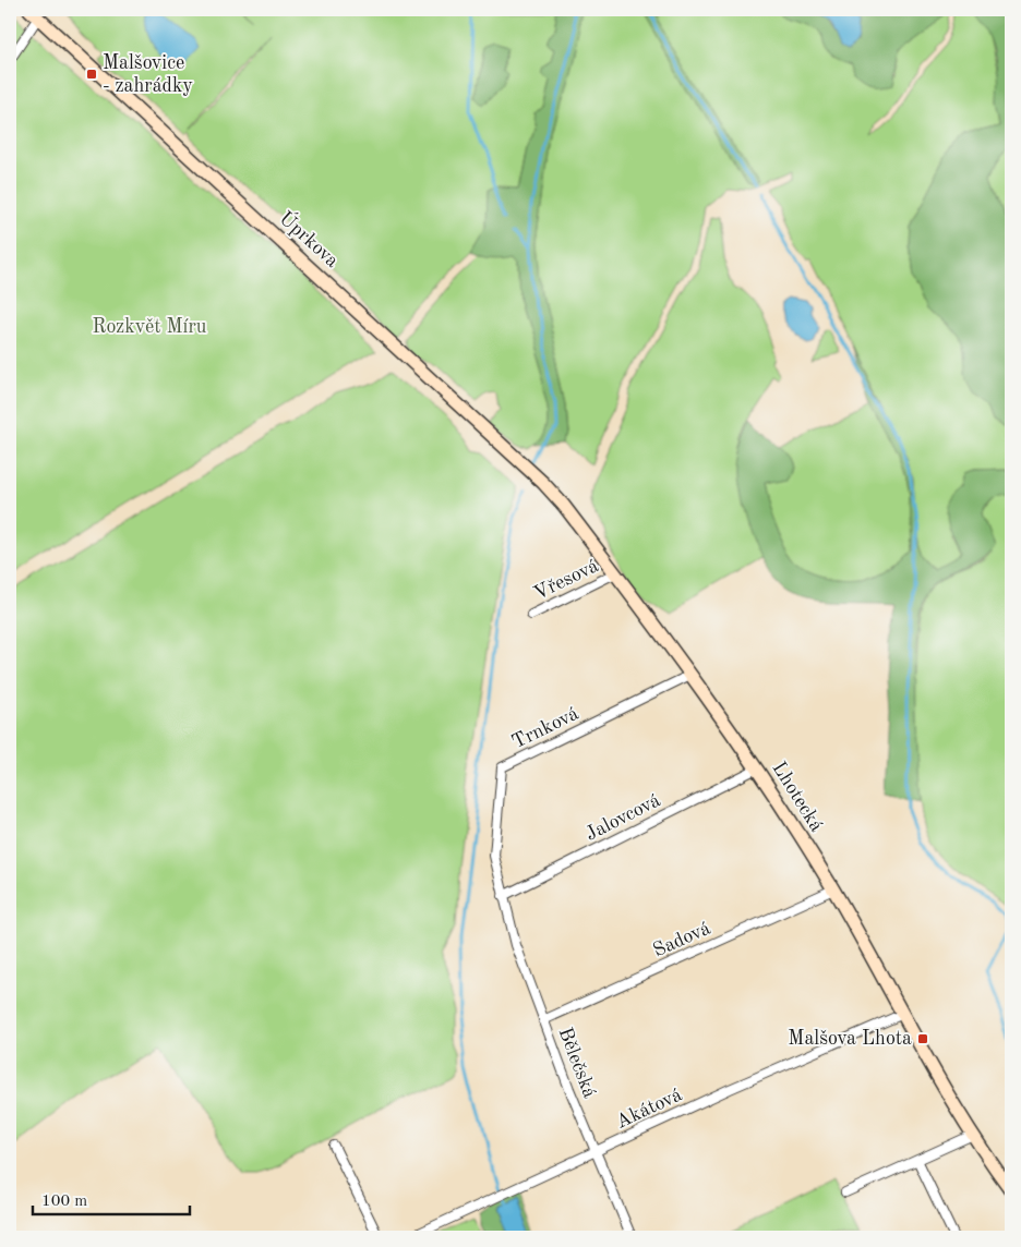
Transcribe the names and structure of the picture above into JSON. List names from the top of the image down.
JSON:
{
  "streets": {
    "street": [
      "Úprkova",
      "Vřesová",
      "Trnková",
      "Lhotecká",
      "Jalovcová",
      "Sadová",
      "Bělečská",
      "Akátová"
    ]
  },
  "crossings": [
    ["Úprkova", "Lhotecká"],
    ["Vřesová", "Lhotecká"],
    ["Trnková", "Lhotecká"],
    ["Trnková", "Jalovcová"],
    ["Trnková", "Bělečská"],
    ["Lhotecká", "Jalovcová"],
    ["Lhotecká", "Sadová"],
    ["Lhotecká", "Akátová"],
    ["Jalovcová", "Bělečská"],
    ["Sadová", "Bělečská"],
    ["Bělečská", "Akátová"]
  ],
  "parks": ["Rozkvět Míru"],
  "places": {
    "transit": ["Malšovice - zahrádky", "Malšova Lhota"]
  },
  "scale_bar": "100 m"
}
